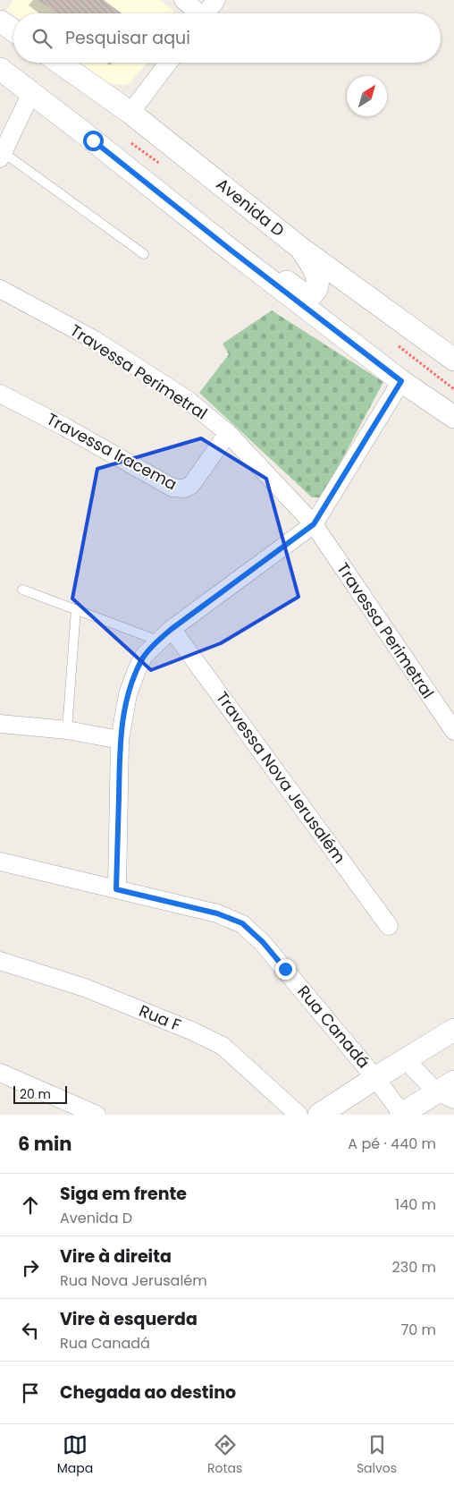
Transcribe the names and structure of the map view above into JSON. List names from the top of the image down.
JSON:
{
  "streets": {
    "street": [
      "Avenida D",
      "Travessa Perimetral",
      "Travessa Iracema",
      "Travessa Nova Jerusalém",
      "Rua F",
      "Rua Canadá"
    ]
  },
  "crossings": [
    ["Travessa Perimetral", "Travessa Iracema"]
  ],
  "scale_bar": "20 m",
  "north": "top right",
  "page": {
    "search": "Pesquisar aqui",
    "scale": "20 m",
    "heading": ["6 min", "A pé · 440 m"],
    "list": [
      ["Siga em frente", "Avenida D", "140 m"],
      ["Vire à direita", "Rua Nova Jerusalém", "230 m"],
      ["Vire à esquerda", "Rua Canadá", "70 m"],
      "Chegada ao destino"
    ],
    "nav": ["Mapa", "Rotas", "Salvos"]
  }
}
